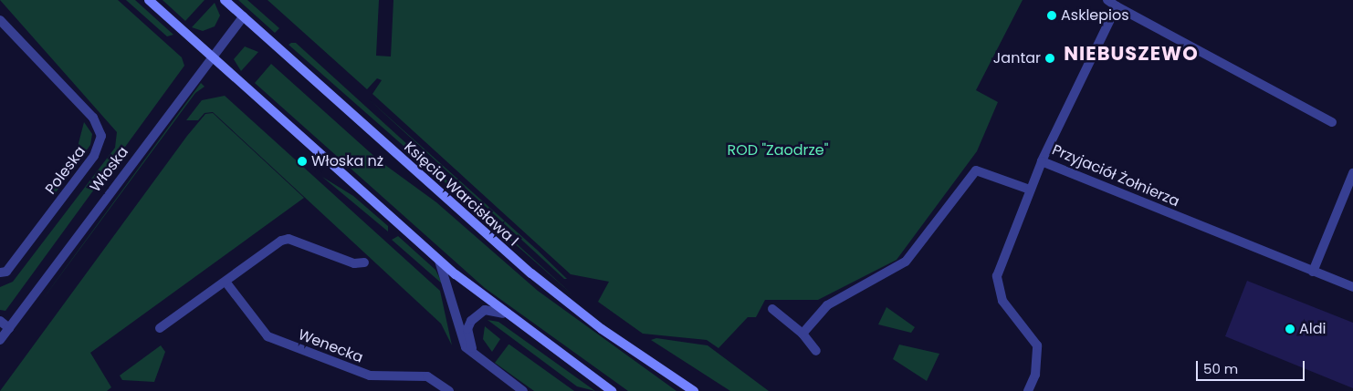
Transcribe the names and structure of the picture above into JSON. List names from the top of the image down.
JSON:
{
  "streets": {
    "street": [
      "Włoska",
      "Poleska",
      "Przyjaciół Żołnierza",
      "Księcia Warcisława I",
      "Wenecka"
    ]
  },
  "crossings": [
    ["Włoska", "Księcia Warcisława I"]
  ],
  "districts": ["NIEBUSZEWO"],
  "parks": ["ROD \"Zaodrze\""],
  "places": [
    "Asklepios",
    "Jantar",
    "Włoska nż",
    "Aldi"
  ],
  "scale_bar": "50 m"
}
